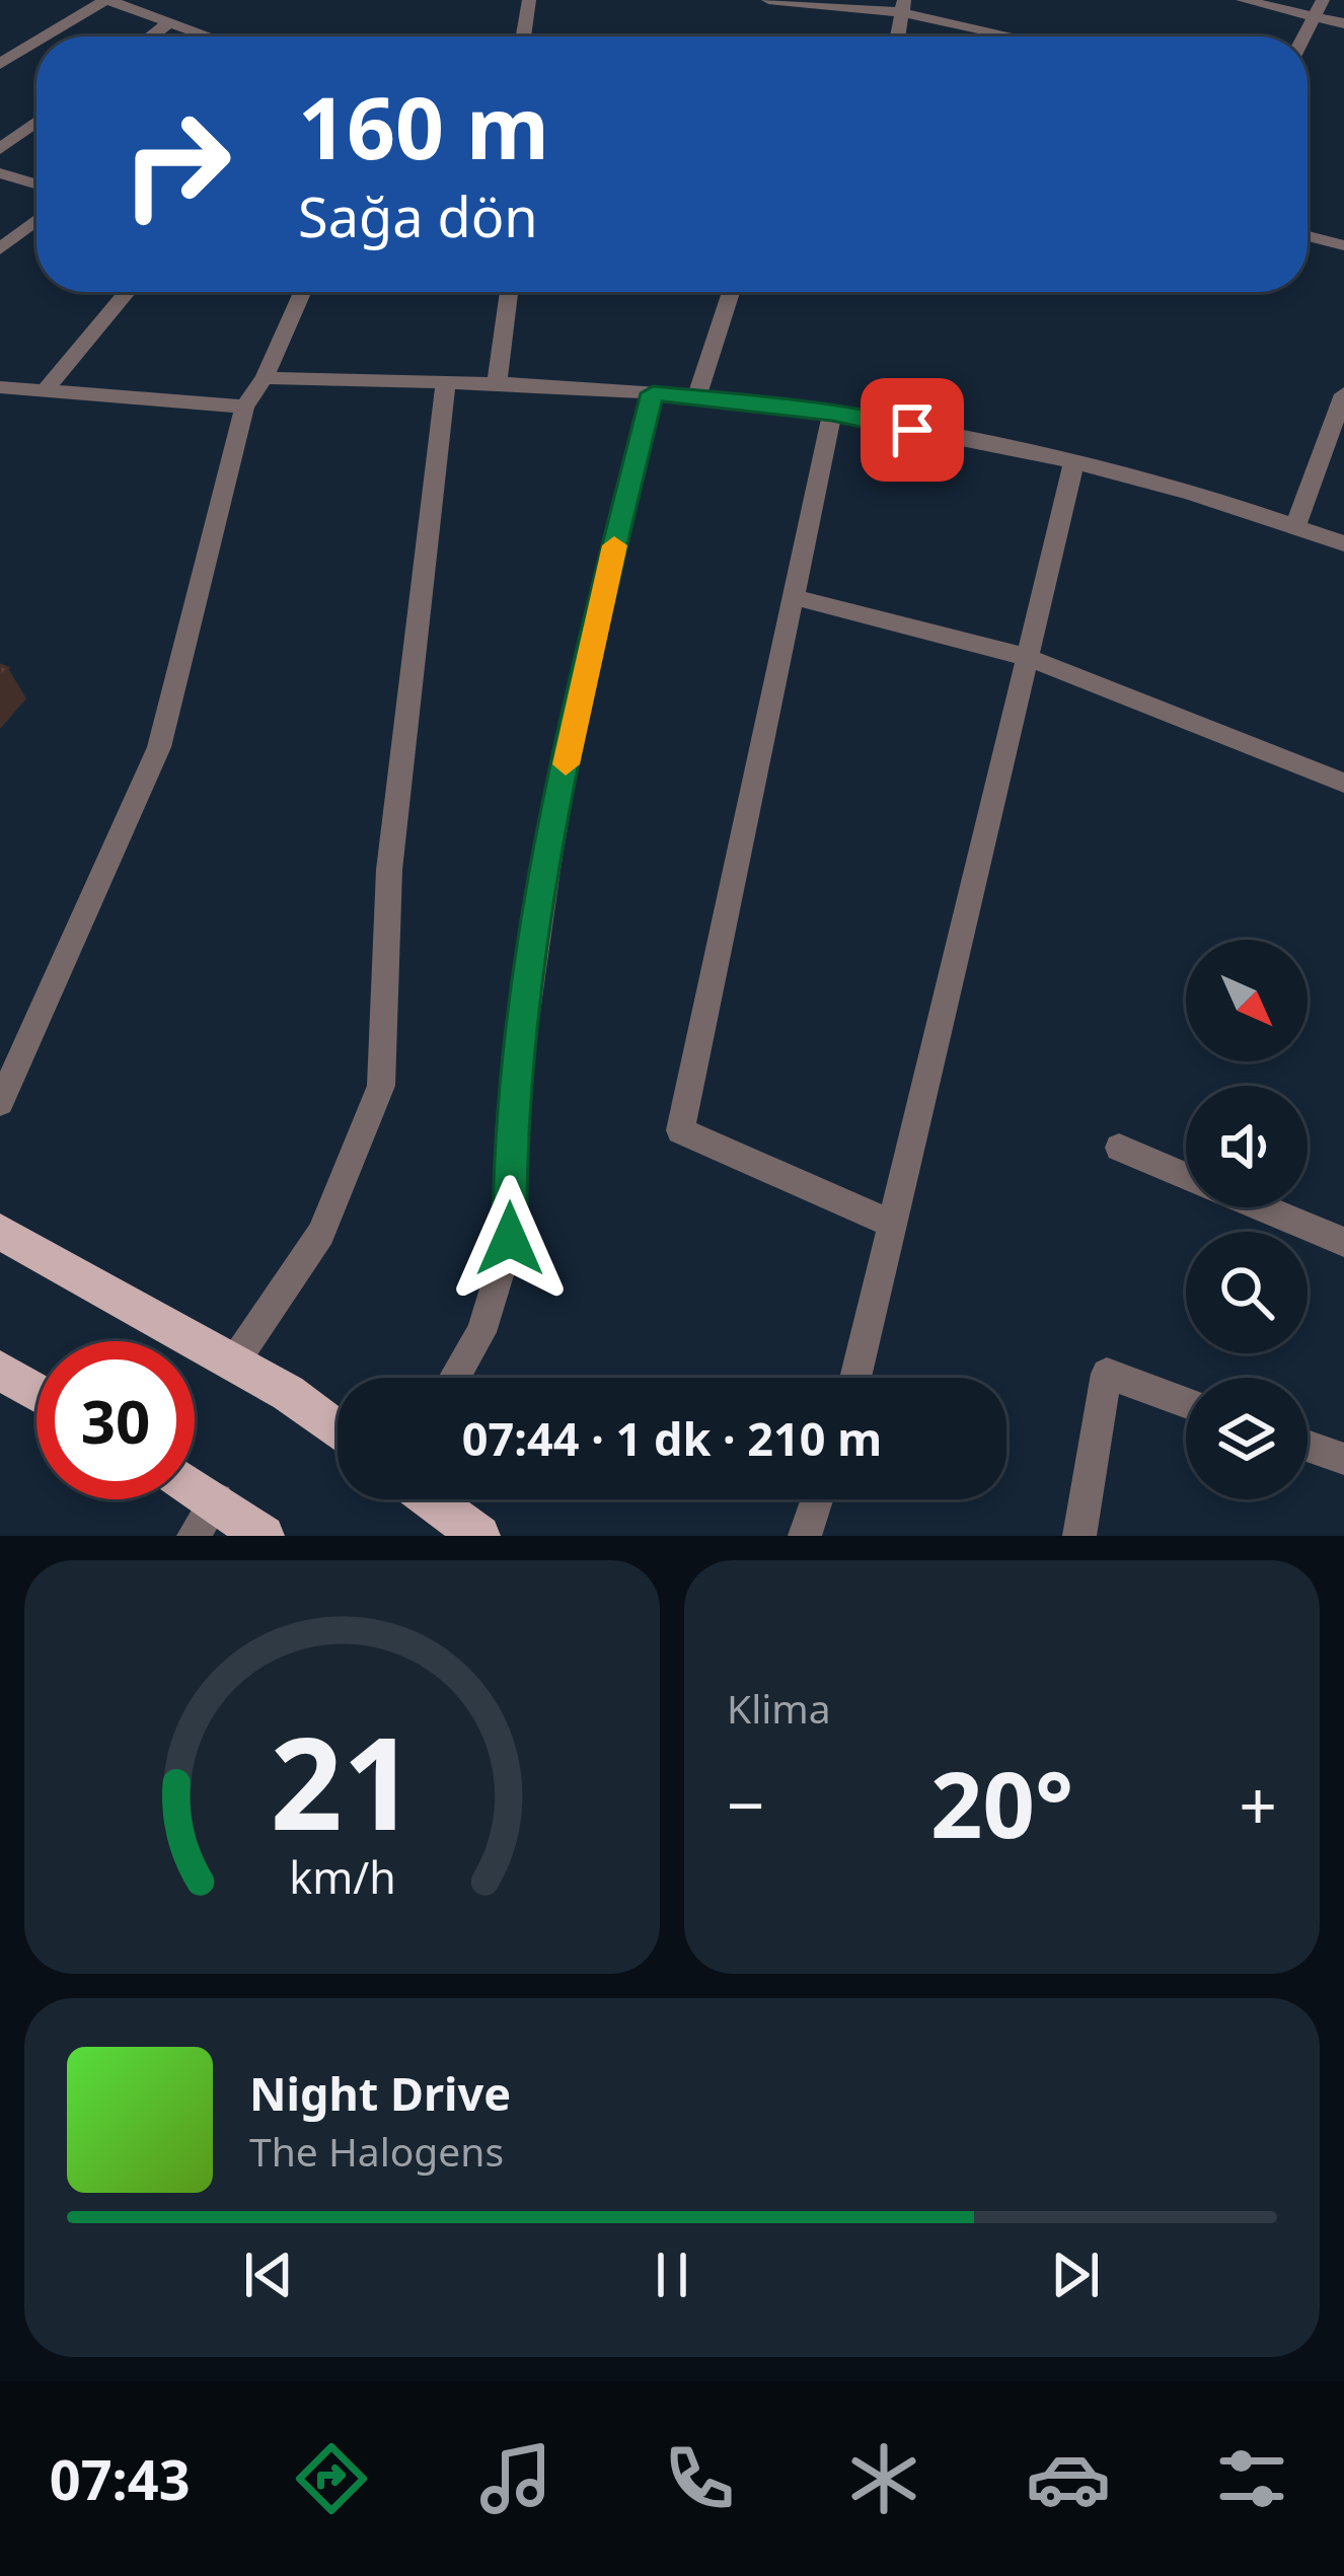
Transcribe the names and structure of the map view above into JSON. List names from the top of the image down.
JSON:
{
  "north": "bottom right",
  "page": {
    "turn": ["160 m", "Sağa dön"],
    "limit": "30",
    "trip": "07:44 · 1 dk · 210 m",
    "tile": "Klima",
    "heat": ["−", "20°", "+"],
    "song": ["Night Drive", "The Halogens"],
    "tabs": "07:43",
    "gauge": ["21", "km/h"]
  }
}
